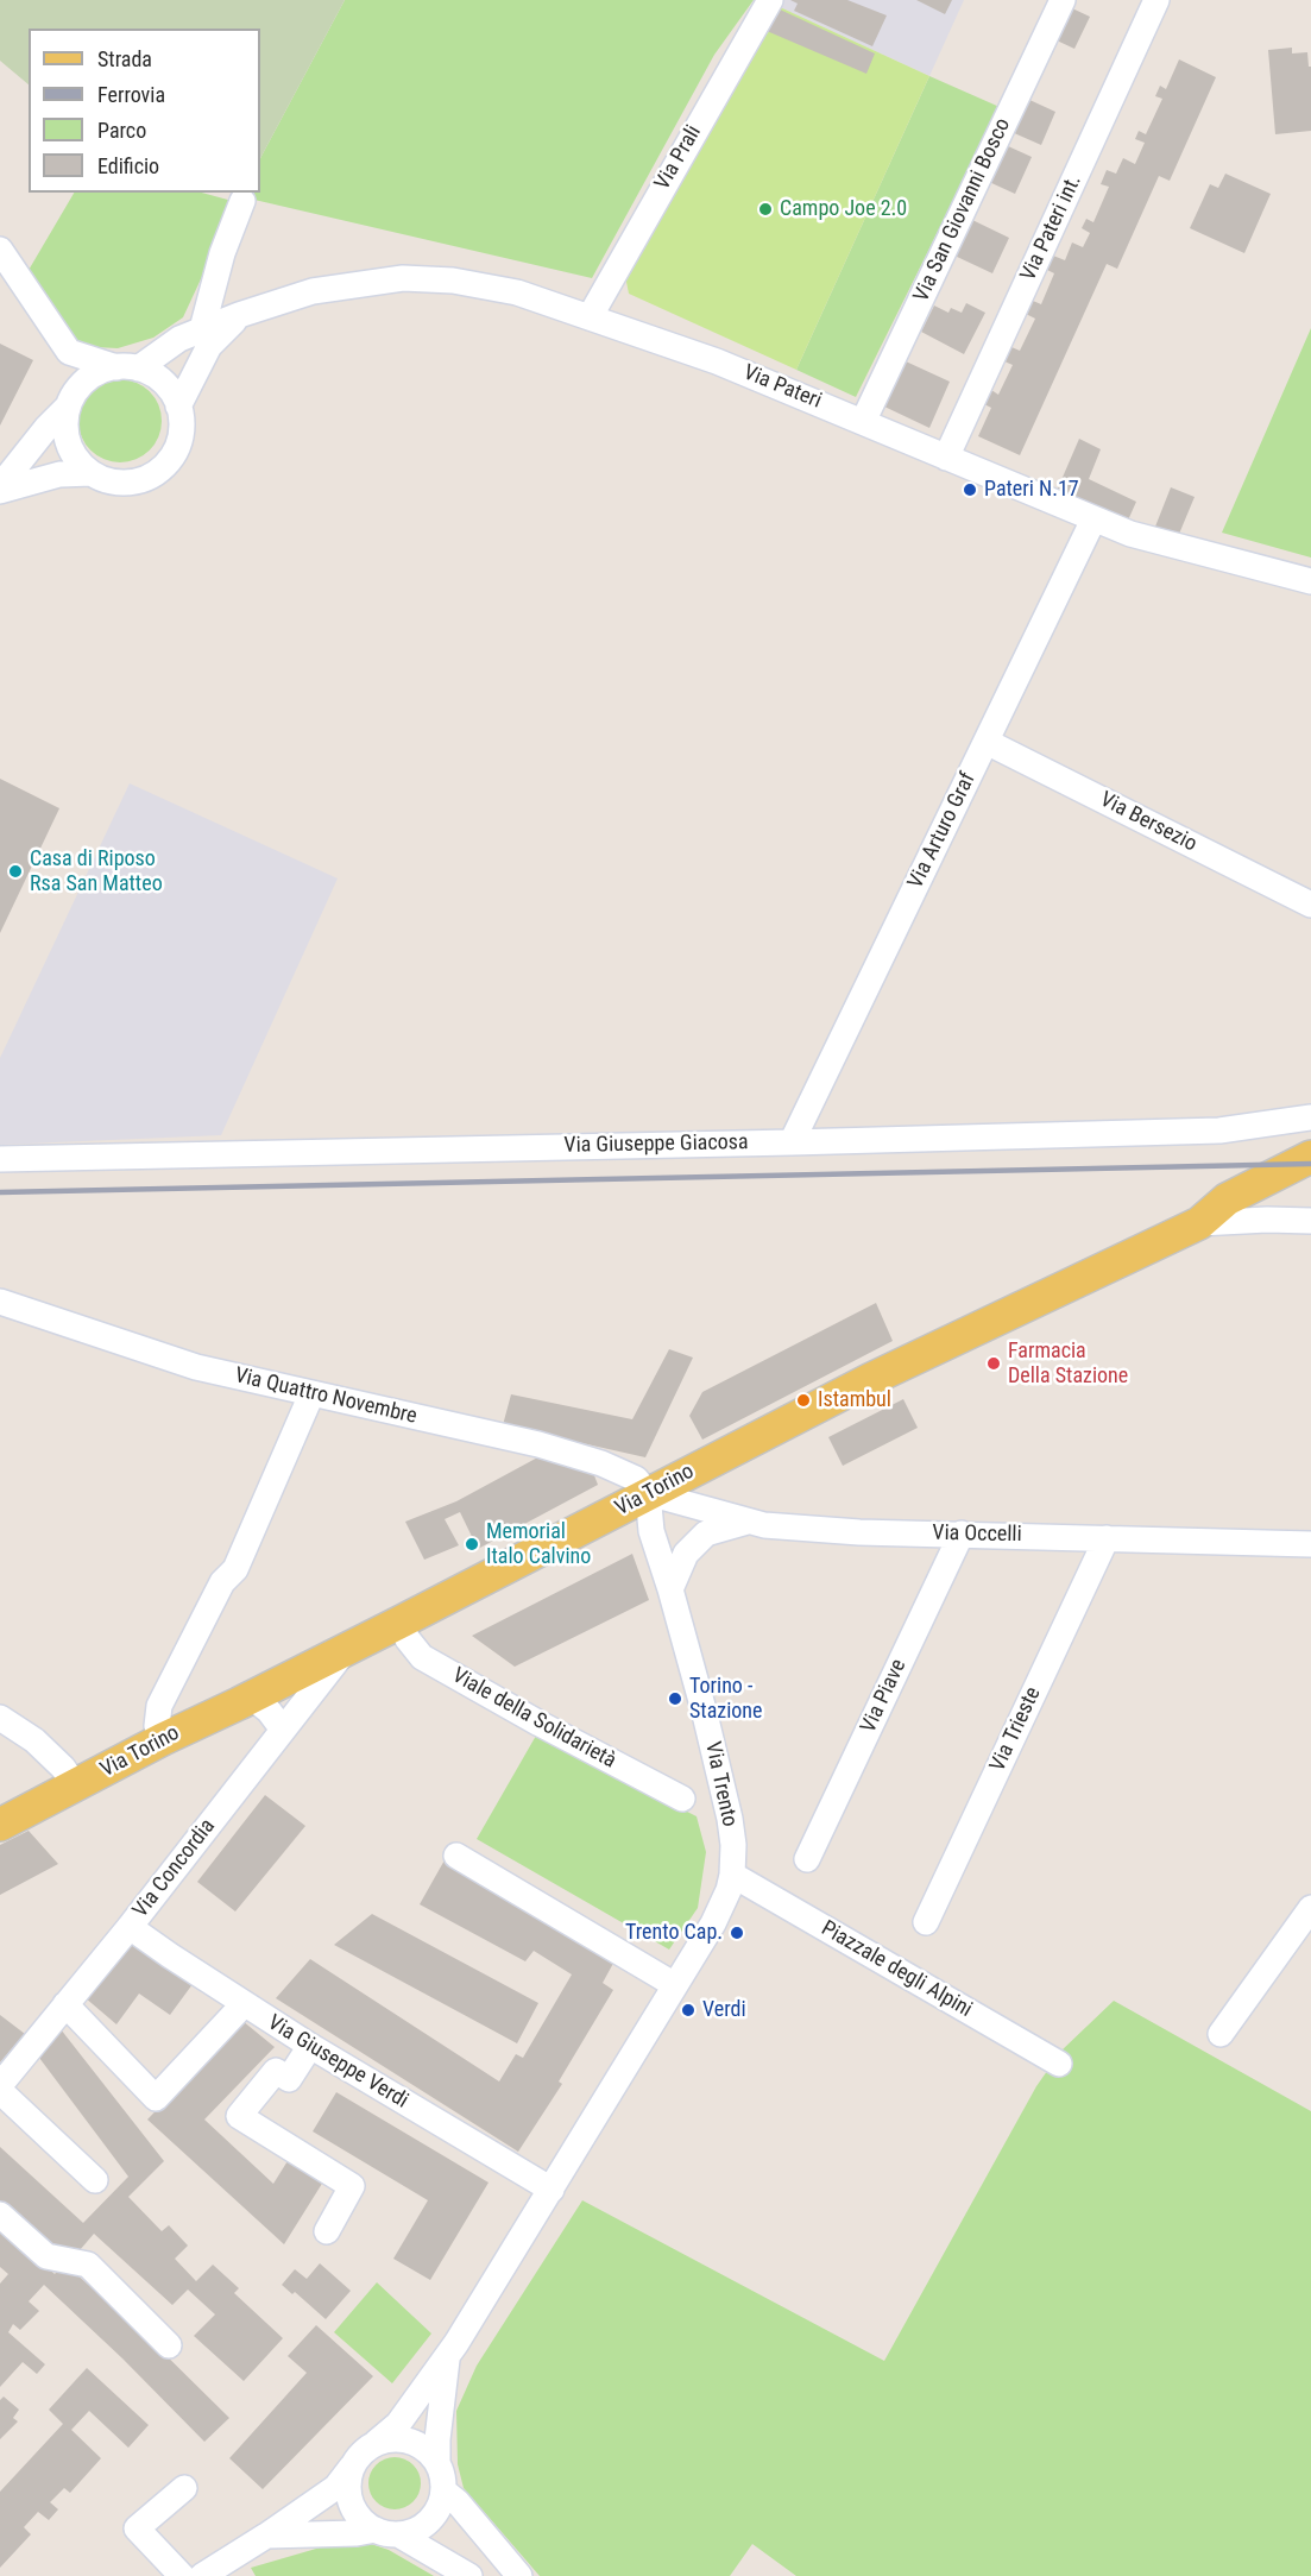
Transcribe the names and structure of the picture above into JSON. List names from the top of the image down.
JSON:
{
  "streets": {
    "main road": ["Via Torino"],
    "street": [
      "Via Prali",
      "Via San Giovanni Bosco",
      "Via Pateri int.",
      "Via Pateri",
      "Via Bersezio",
      "Via Arturo Graf",
      "Via Giuseppe Giacosa",
      "Via Quattro Novembre",
      "Via Occelli",
      "Via Piave",
      "Viale della Solidarietà",
      "Via Trieste",
      "Via Trento",
      "Via Concordia",
      "Piazzale degli Alpini",
      "Via Giuseppe Verdi"
    ]
  },
  "crossings": [
    ["Via Prali", "Via Pateri"],
    ["Via San Giovanni Bosco", "Via Pateri"],
    ["Via Pateri int.", "Via Pateri"],
    ["Via Pateri", "Via Arturo Graf"],
    ["Via Bersezio", "Via Arturo Graf"],
    ["Via Arturo Graf", "Via Giuseppe Giacosa"],
    ["Via Quattro Novembre", "Via Torino"],
    ["Via Quattro Novembre", "Via Occelli"],
    ["Via Quattro Novembre", "Via Trento"],
    ["Via Torino", "Via Occelli"],
    ["Via Torino", "Viale della Solidarietà"],
    ["Via Torino", "Via Trento"],
    ["Via Torino", "Via Concordia"],
    ["Via Occelli", "Via Piave"],
    ["Via Occelli", "Via Trieste"],
    ["Via Occelli", "Via Trento"],
    ["Via Trento", "Piazzale degli Alpini"],
    ["Via Trento", "Via Giuseppe Verdi"],
    ["Via Concordia", "Via Giuseppe Verdi"]
  ],
  "places": [
    "Campo Joe 2.0",
    "Pateri N.17",
    "Casa di Riposo Rsa San Matteo",
    "Farmacia Della Stazione",
    "Istambul",
    "Memorial Italo Calvino",
    "Torino - Stazione",
    "Trento Cap.",
    "Verdi"
  ],
  "legend": [
    "Strada",
    "Ferrovia",
    "Parco",
    "Edificio"
  ]
}
